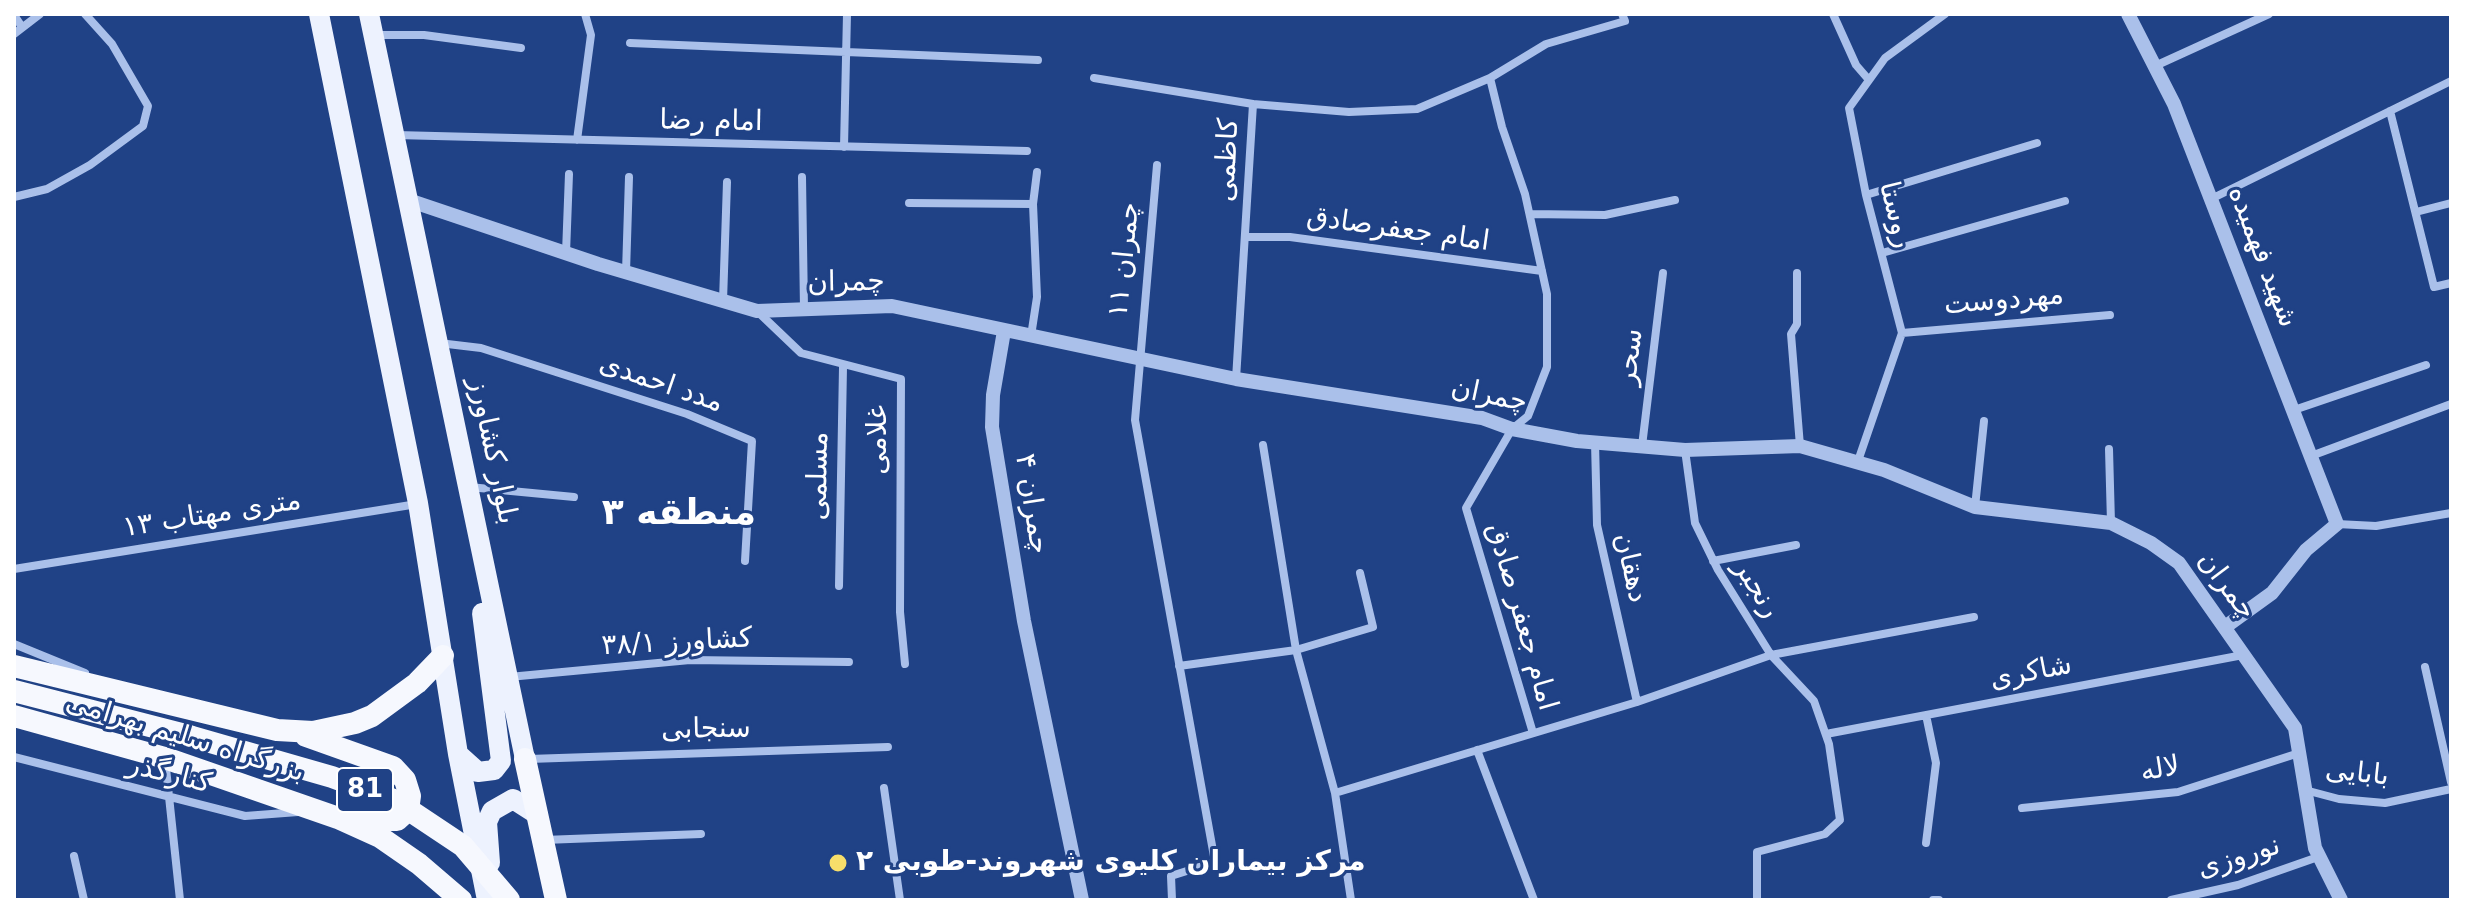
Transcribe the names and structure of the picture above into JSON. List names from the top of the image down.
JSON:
{
  "streets": {
    "highway": ["بلوار کشاورز", "بزرگراه سلیم بهرامی", "81"],
    "street": [
      "امام رضا",
      "کاظمی",
      "روستا",
      "امام جعفرصادق",
      "شهید فهمیده",
      "چمران ۱۱",
      "چمران",
      "مهردوست",
      "سحر",
      "مدد احمدی",
      "غلامی",
      "مسلمی",
      "چمران ۴",
      "۱۳ متری مهتاب",
      "دهقان",
      "رنجبر",
      "امام جعفر صادق",
      "کشاورز ۳۸/۱",
      "شاکری",
      "سنجابی",
      "لاله",
      "بابایی",
      "کنارگذر",
      "نوروزی"
    ]
  },
  "crossings": [
    ["امام رضا", "بلوار کشاورز"],
    ["کاظمی", "امام جعفرصادق"],
    ["کاظمی", "چمران"],
    ["روستا", "مهردوست"],
    ["امام جعفرصادق", "امام جعفر صادق"],
    ["چمران ۱۱", "چمران"],
    ["چمران", "سحر"],
    ["چمران", "غلامی"],
    ["چمران", "بلوار کشاورز"],
    ["چمران", "چمران ۴"],
    ["چمران", "دهقان"],
    ["چمران", "رنجبر"],
    ["چمران", "امام جعفر صادق"],
    ["چمران", "شاکری"],
    ["چمران", "لاله"],
    ["چمران", "بابایی"],
    ["چمران", "نوروزی"],
    ["مدد احمدی", "بلوار کشاورز"],
    ["غلامی", "مسلمی"],
    ["بلوار کشاورز", "کشاورز ۳۸/۱"],
    ["بلوار کشاورز", "سنجابی"],
    ["رنجبر", "شاکری"],
    ["بزرگراه سلیم بهرامی", "کنارگذر"],
    ["بزرگراه سلیم بهرامی", "81"]
  ],
  "districts": ["منطقه ۳"],
  "places": ["مرکز بیماران کلیوی شهروند-طوبی ۲"]
}
